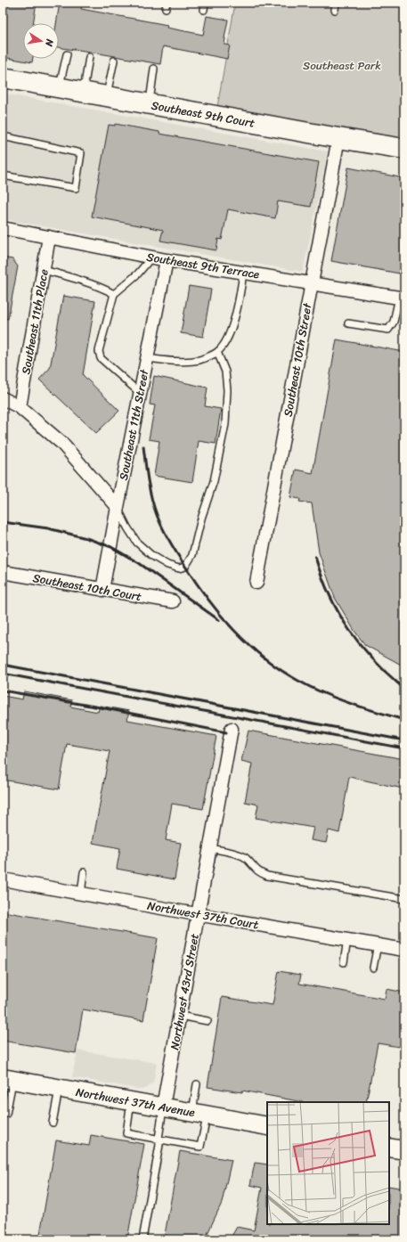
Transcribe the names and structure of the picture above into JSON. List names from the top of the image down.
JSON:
{
  "streets": {
    "main road": ["Southeast 9th Court"],
    "street": [
      "Southeast 9th Terrace",
      "Southeast 11th Place",
      "Southeast 10th Street",
      "Southeast 11th Street",
      "Southeast 10th Court",
      "Northwest 37th Court",
      "Northwest 43rd Street",
      "Northwest 37th Avenue"
    ]
  },
  "crossings": [
    ["Southeast 9th Court", "Southeast 10th Street"],
    ["Southeast 9th Terrace", "Southeast 11th Place"],
    ["Southeast 9th Terrace", "Southeast 10th Street"],
    ["Southeast 9th Terrace", "Southeast 11th Street"],
    ["Southeast 11th Street", "Southeast 10th Court"],
    ["Northwest 37th Court", "Northwest 43rd Street"],
    ["Northwest 43rd Street", "Northwest 37th Avenue"]
  ],
  "parks": ["Southeast Park"],
  "north": "right"
}
